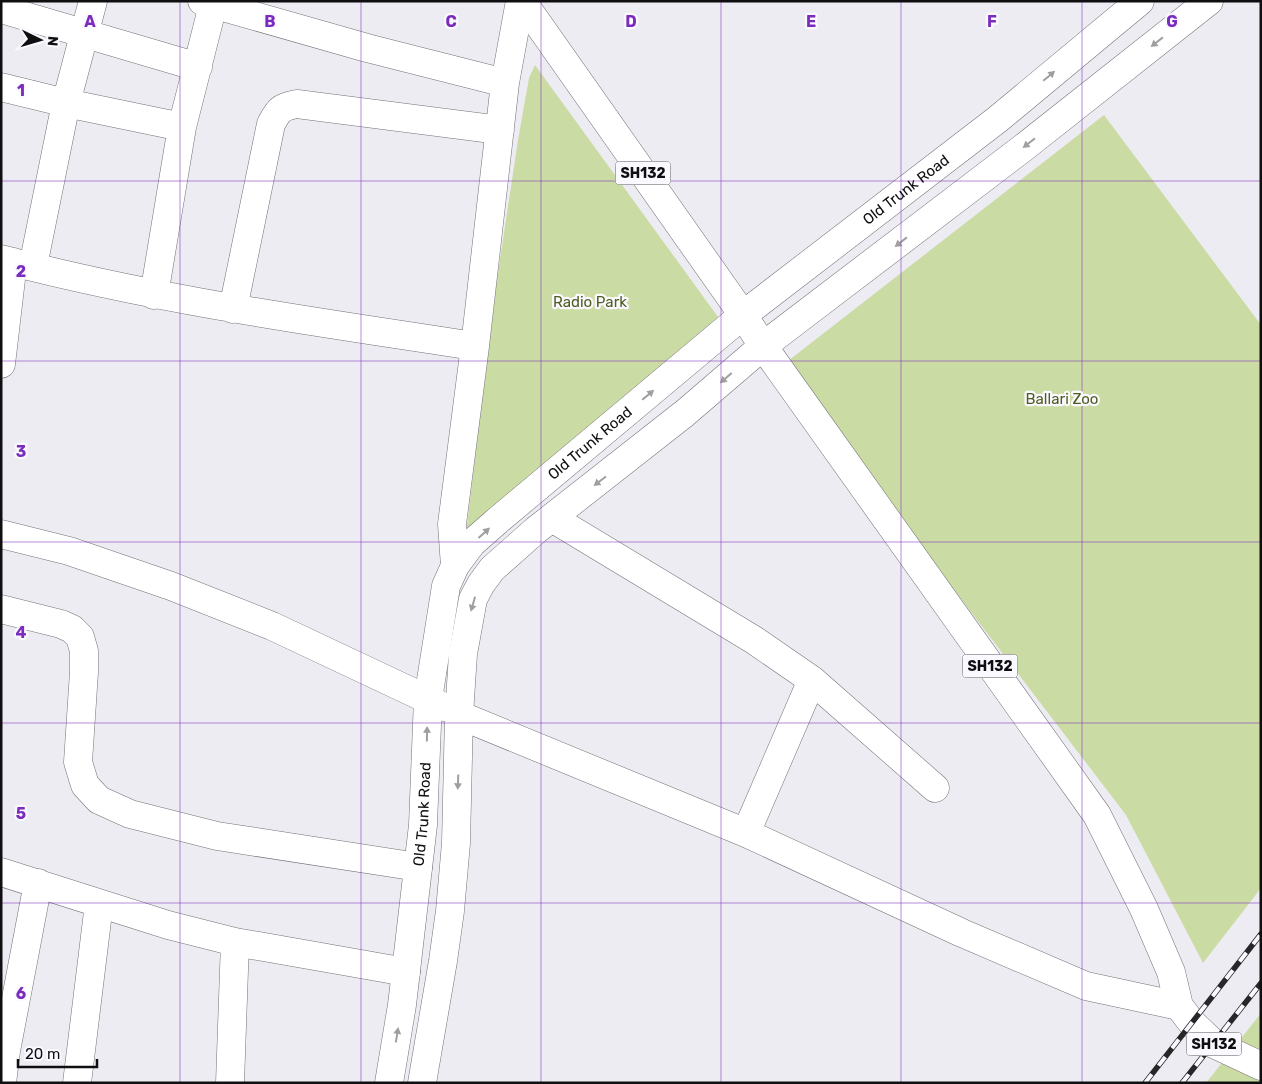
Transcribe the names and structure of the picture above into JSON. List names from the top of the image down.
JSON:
{
  "streets": {
    "street": ["SH132", "Old Trunk Road"]
  },
  "crossings": [
    ["SH132", "Old Trunk Road"]
  ],
  "parks": ["Radio Park", "Ballari Zoo"],
  "scale_bar": "20 m",
  "north": "right",
  "grid": {
    "columns": [
      "A",
      "B",
      "C",
      "D",
      "E",
      "F",
      "G"
    ],
    "rows": [
      "1",
      "2",
      "3",
      "4",
      "5",
      "6"
    ]
  }
}
